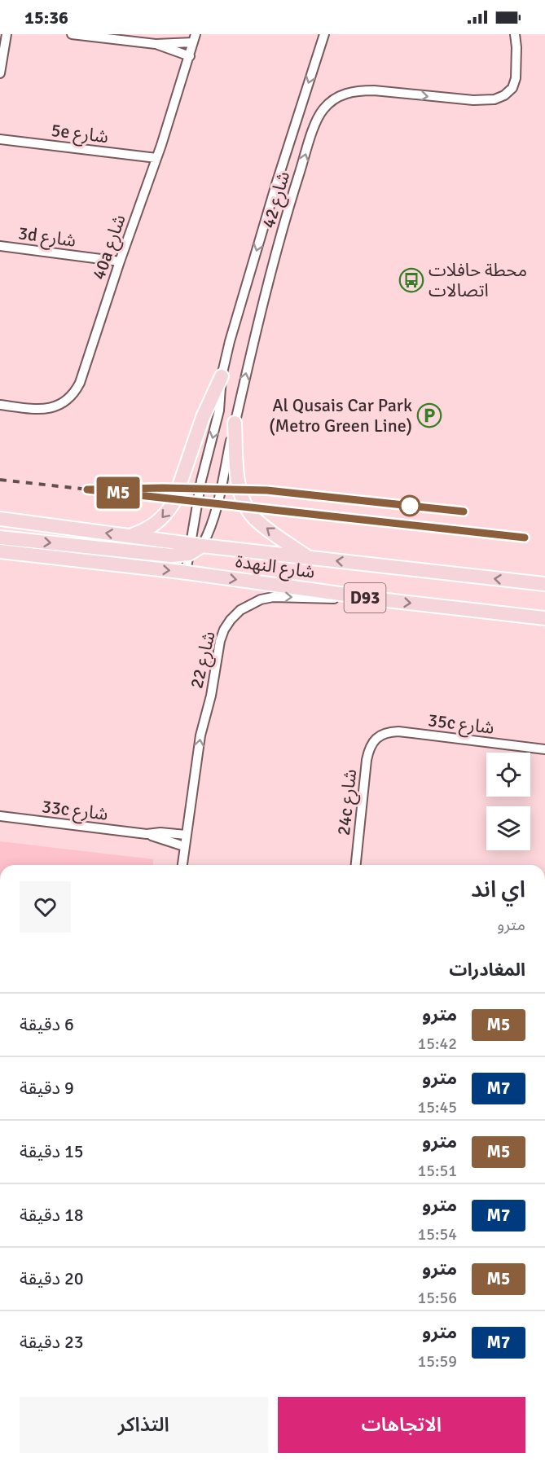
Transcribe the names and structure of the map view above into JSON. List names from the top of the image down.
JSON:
{
  "streets": {
    "main road": ["شارع النهدة", "D93"],
    "street": [
      "5e شارع",
      "شارع 42",
      "3d شارع",
      "40a شارع",
      "شارع 22",
      "35c شارع",
      "24c شارع",
      "33c شارع"
    ]
  },
  "crossings": [
    ["5e شارع", "40a شارع"],
    ["شارع 42", "شارع النهدة"],
    ["3d شارع", "40a شارع"],
    ["شارع النهدة", "شارع 22"],
    ["شارع 22", "33c شارع"],
    ["35c شارع", "24c شارع"]
  ],
  "one_way": ["شارع 22"],
  "places": {
    "bus stop": ["محطة حافلات اتصالات"],
    "parking": ["Al Qusais Car Park (Metro Green Line)"]
  },
  "lines": ["metro line M5"],
  "page": {
    "status": "15:36",
    "on_map": "M5",
    "heading": [
      ["اي اند", "مترو"],
      "المغادرات"
    ],
    "list": [
      {
        "mark": "M5",
        "name": "مترو",
        "note": "15:42",
        "value": "6 دقيقة"
      },
      {
        "mark": "M7",
        "name": "مترو",
        "note": "15:45",
        "value": "9 دقيقة"
      },
      {
        "mark": "M5",
        "name": "مترو",
        "note": "15:51",
        "value": "15 دقيقة"
      },
      {
        "mark": "M7",
        "name": "مترو",
        "note": "15:54",
        "value": "18 دقيقة"
      },
      {
        "mark": "M5",
        "name": "مترو",
        "note": "15:56",
        "value": "20 دقيقة"
      },
      {
        "mark": "M7",
        "name": "مترو",
        "note": "15:59",
        "value": "23 دقيقة"
      }
    ],
    "buttons": ["الاتجاهات", "التذاكر"]
  }
}
